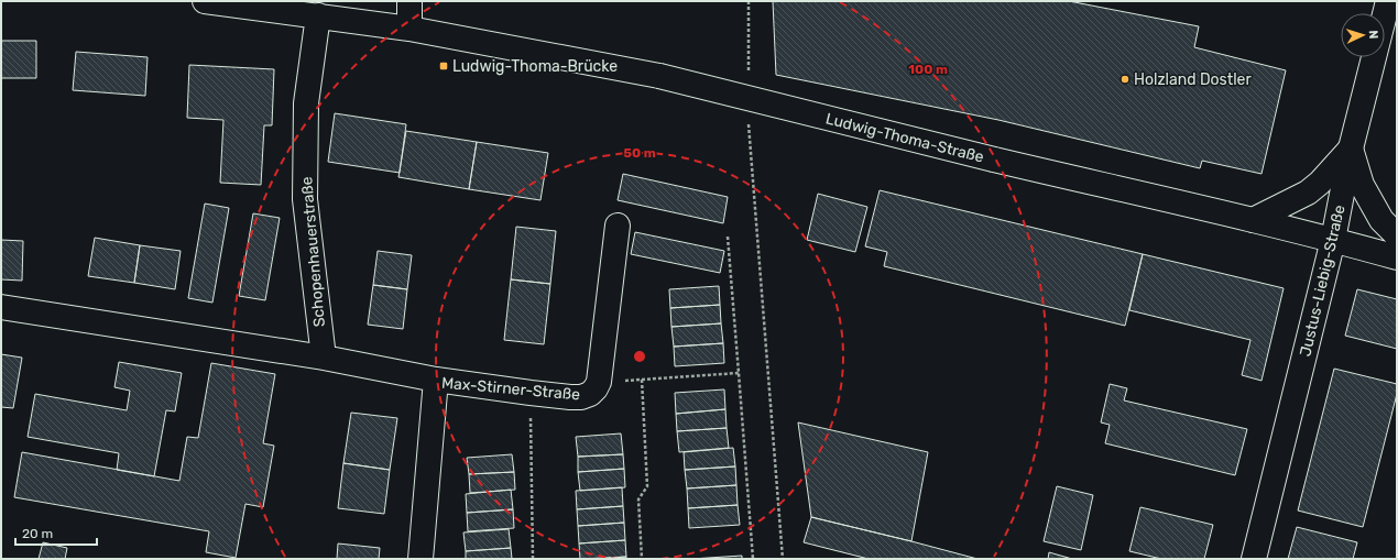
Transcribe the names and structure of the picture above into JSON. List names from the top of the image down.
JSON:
{
  "streets": {
    "street": [
      "Ludwig-Thoma-Straße",
      "Schopenhauerstraße",
      "Justus-Liebig-Straße",
      "Max-Stirner-Straße"
    ]
  },
  "crossings": [
    ["Ludwig-Thoma-Straße", "Schopenhauerstraße"],
    ["Ludwig-Thoma-Straße", "Justus-Liebig-Straße"]
  ],
  "places": {
    "transit": ["Ludwig-Thoma-Brücke"],
    "other": ["Holzland Dostler"]
  },
  "scale_bar": "20 m",
  "north": "right",
  "rings": ["100 m", "50 m"]
}
